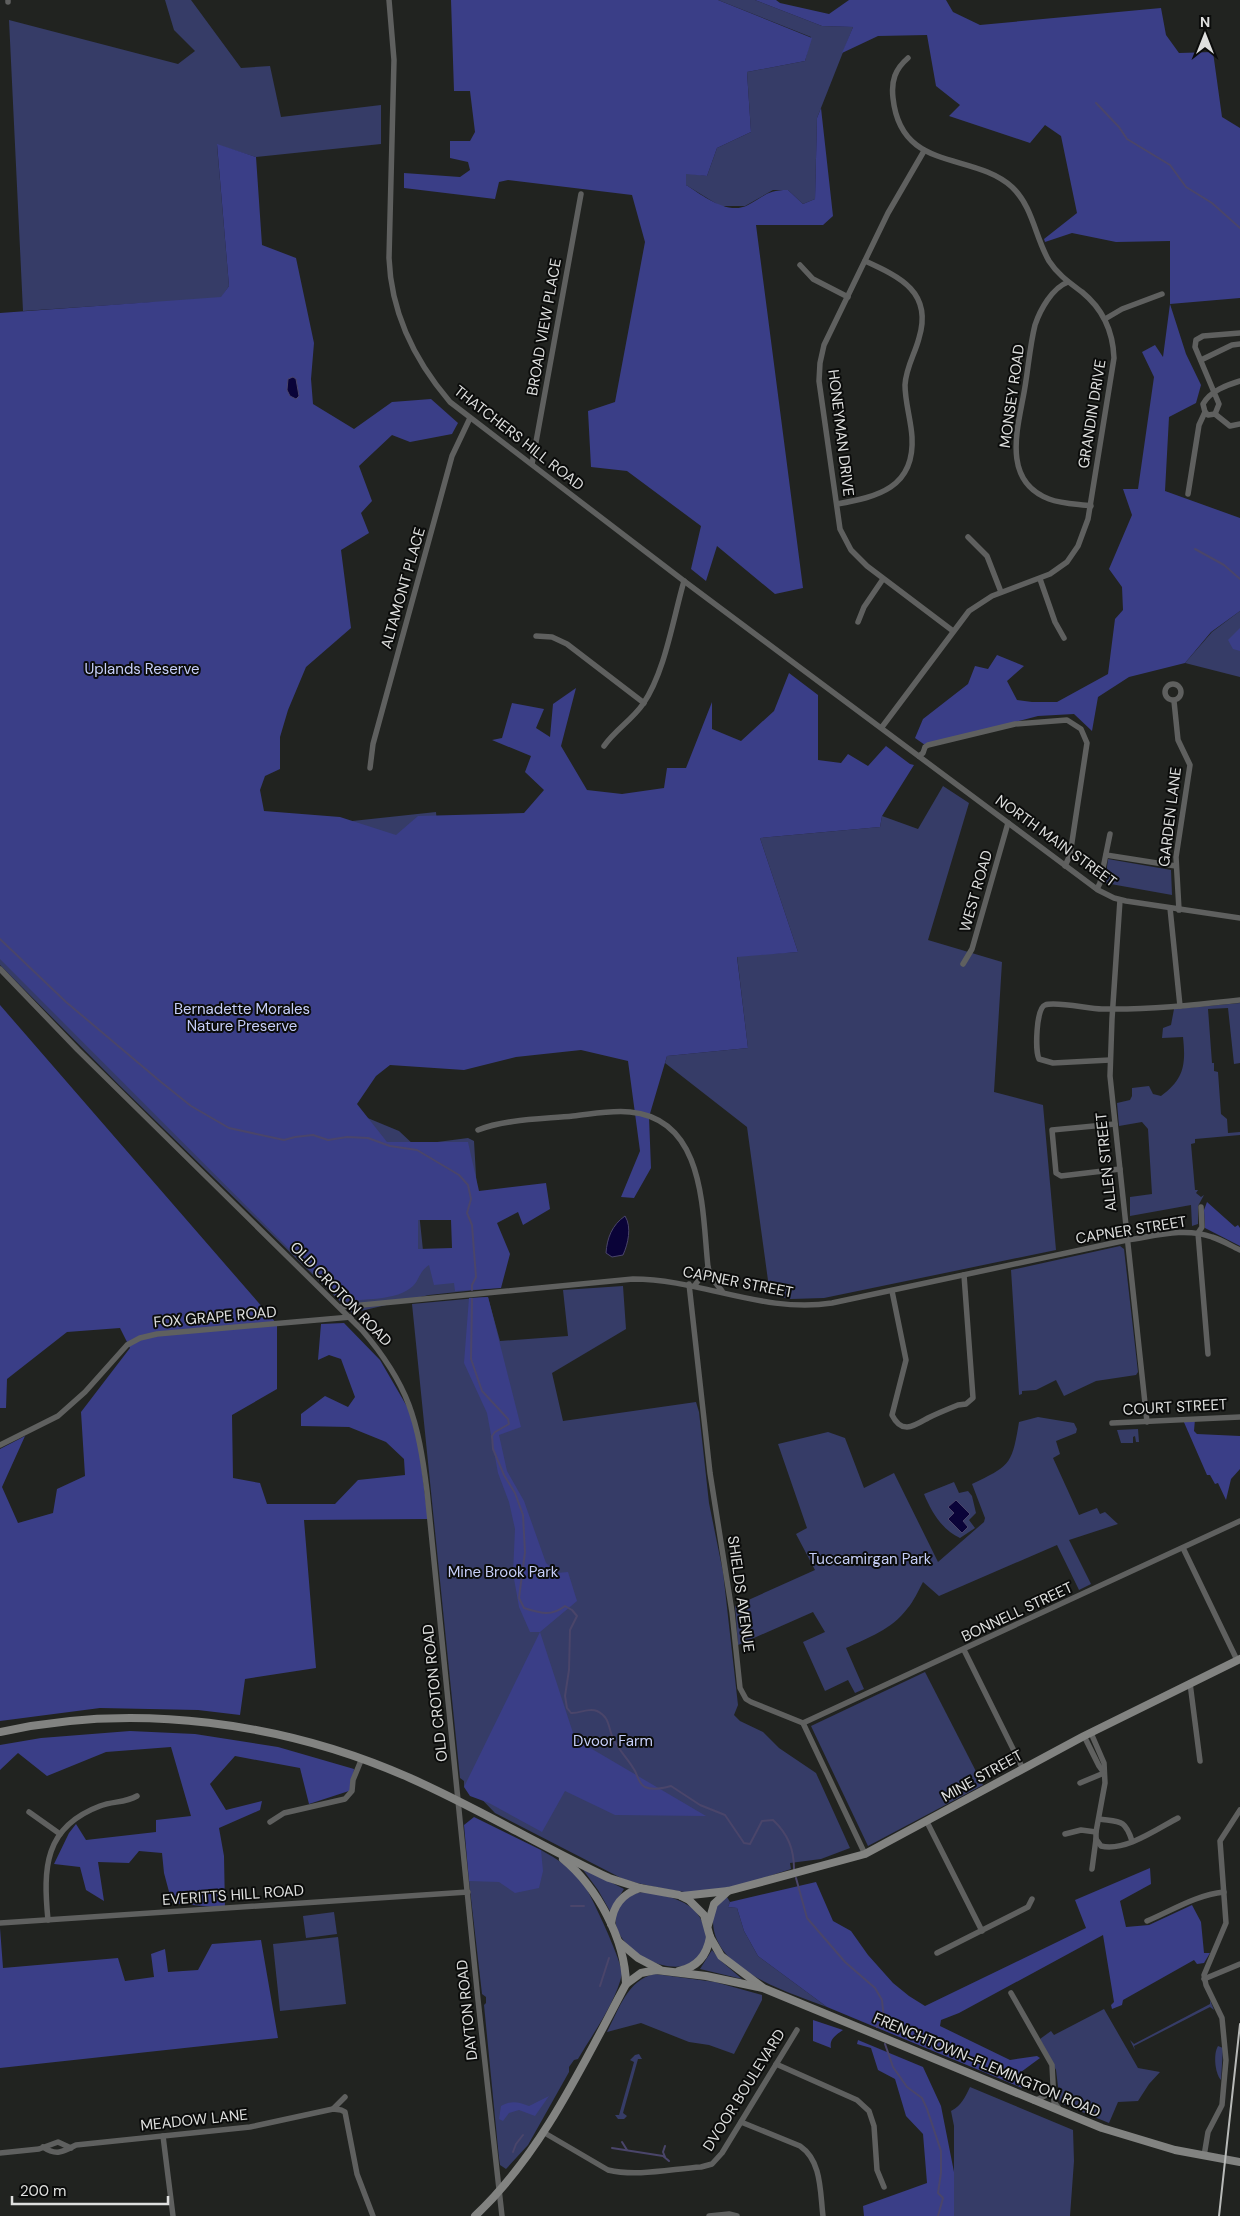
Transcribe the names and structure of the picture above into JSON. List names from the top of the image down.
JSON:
{
  "streets": {
    "main road": ["MINE STREET", "FRENCHTOWN-FLEMINGTON ROAD"],
    "street": [
      "BROAD VIEW PLACE",
      "MONSEY ROAD",
      "GRANDIN DRIVE",
      "HONEYMAN DRIVE",
      "THATCHERS HILL ROAD",
      "ALTAMONT PLACE",
      "GARDEN LANE",
      "NORTH MAIN STREET",
      "WEST ROAD",
      "ALLEN STREET",
      "CAPNER STREET",
      "OLD CROTON ROAD",
      "FOX GRAPE ROAD",
      "COURT STREET",
      "SHIELDS AVENUE",
      "BONNELL STREET",
      "EVERITTS HILL ROAD",
      "DAYTON ROAD",
      "DVOOR BOULEVARD",
      "MEADOW LANE"
    ]
  },
  "crossings": [
    ["BROAD VIEW PLACE", "THATCHERS HILL ROAD"],
    ["MONSEY ROAD", "GRANDIN DRIVE"],
    ["GRANDIN DRIVE", "HONEYMAN DRIVE"],
    ["GRANDIN DRIVE", "THATCHERS HILL ROAD"],
    ["GRANDIN DRIVE", "NORTH MAIN STREET"],
    ["THATCHERS HILL ROAD", "ALTAMONT PLACE"],
    ["THATCHERS HILL ROAD", "NORTH MAIN STREET"],
    ["GARDEN LANE", "NORTH MAIN STREET"],
    ["NORTH MAIN STREET", "WEST ROAD"],
    ["NORTH MAIN STREET", "ALLEN STREET"],
    ["ALLEN STREET", "CAPNER STREET"],
    ["ALLEN STREET", "COURT STREET"],
    ["CAPNER STREET", "OLD CROTON ROAD"],
    ["CAPNER STREET", "SHIELDS AVENUE"],
    ["OLD CROTON ROAD", "FOX GRAPE ROAD"],
    ["OLD CROTON ROAD", "DAYTON ROAD"],
    ["SHIELDS AVENUE", "BONNELL STREET"],
    ["MINE STREET", "FRENCHTOWN-FLEMINGTON ROAD"],
    ["EVERITTS HILL ROAD", "DAYTON ROAD"]
  ],
  "parks": [
    "Uplands Reserve",
    "Bernadette Morales Nature Preserve",
    "Tuccamirgan Park",
    "Mine Brook Park",
    "Dvoor Farm"
  ],
  "scale_bar": "200 m",
  "north": "top"
}
